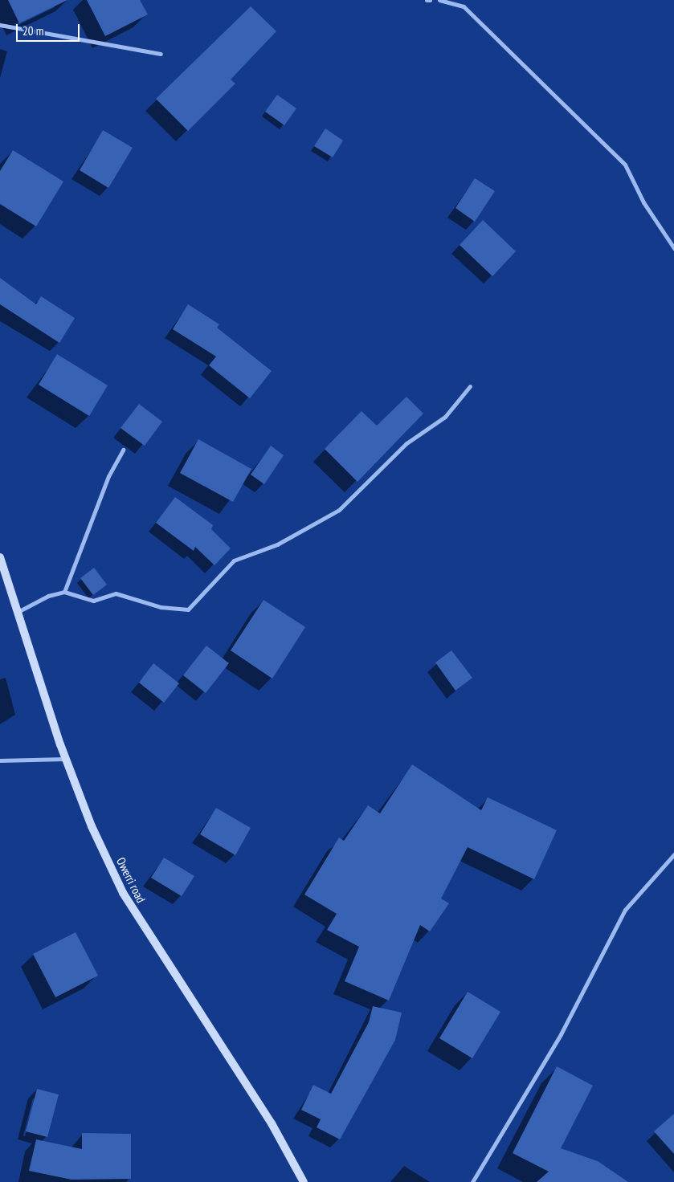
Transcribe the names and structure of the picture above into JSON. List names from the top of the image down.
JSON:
{
  "streets": {
    "main road": ["Owerri road"]
  },
  "scale_bar": "20 m"
}
